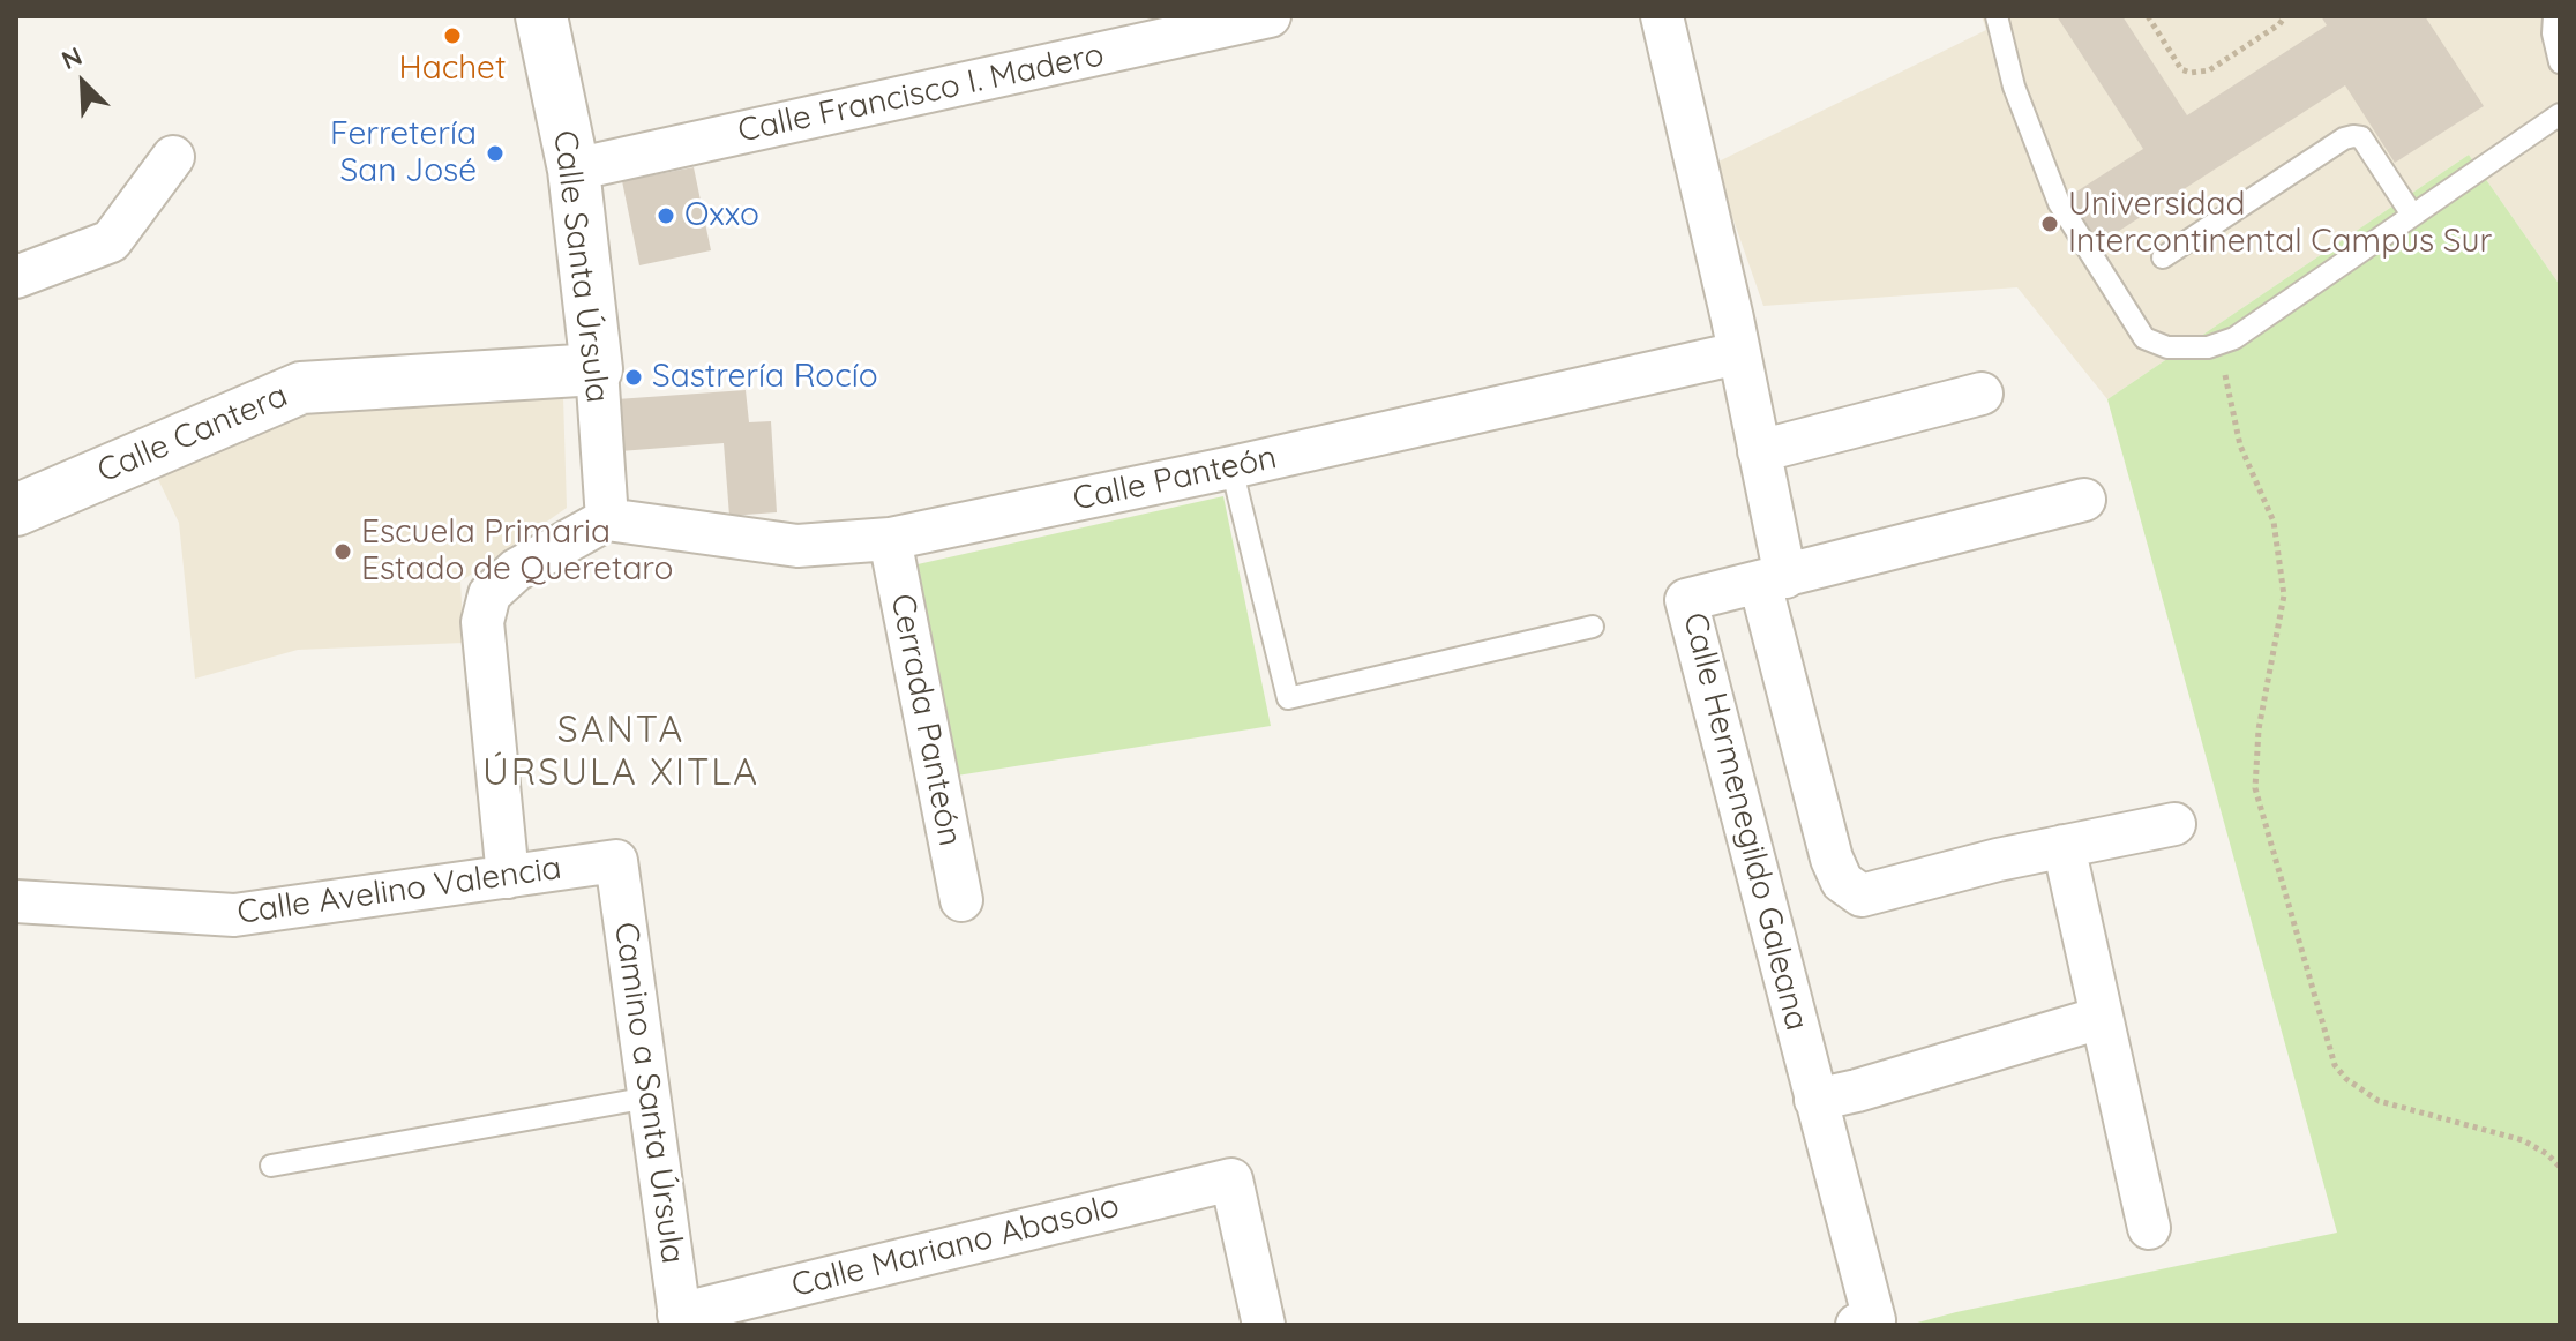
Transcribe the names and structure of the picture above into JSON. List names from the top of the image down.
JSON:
{
  "streets": {
    "street": [
      "Calle Francisco I. Madero",
      "Calle Santa Úrsula",
      "Calle Cantera",
      "Calle Panteón",
      "Cerrada Panteón",
      "Calle Hermenegildo Galeana",
      "Calle Avelino Valencia",
      "Camino a Santa Úrsula",
      "Calle Mariano Abasolo"
    ]
  },
  "crossings": [
    ["Calle Francisco I. Madero", "Calle Santa Úrsula"],
    ["Calle Santa Úrsula", "Calle Cantera"],
    ["Calle Santa Úrsula", "Calle Panteón"],
    ["Calle Panteón", "Cerrada Panteón"],
    ["Calle Avelino Valencia", "Camino a Santa Úrsula"],
    ["Camino a Santa Úrsula", "Calle Mariano Abasolo"]
  ],
  "districts": ["SANTA ÚRSULA XITLA"],
  "places": [
    "Hachet",
    "Ferretería San José",
    "Oxxo",
    "Universidad Intercontinental Campus Sur",
    "Sastrería Rocío",
    "Escuela Primaria Estado de Queretaro"
  ],
  "north": "top left"
}
